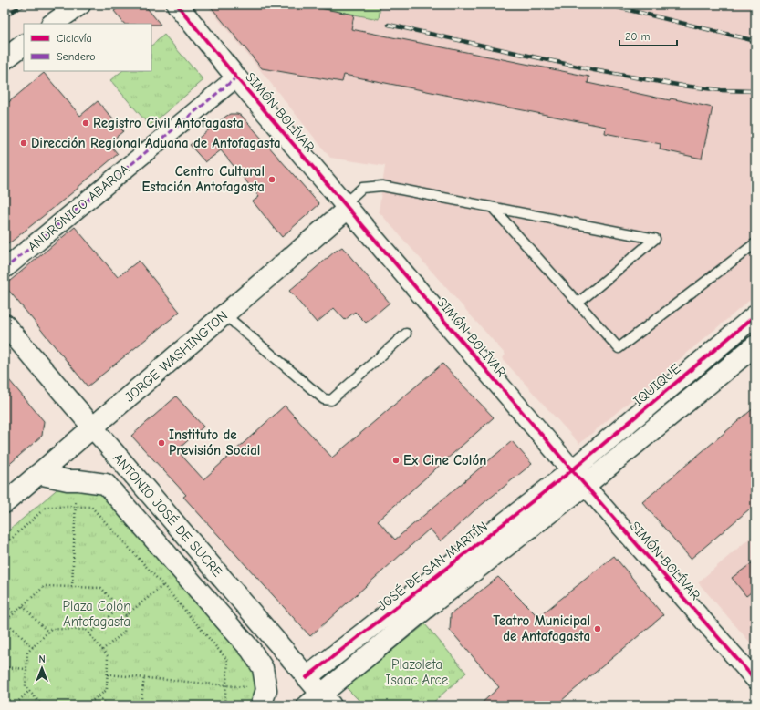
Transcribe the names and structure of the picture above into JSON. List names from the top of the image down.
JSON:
{
  "streets": {
    "main road": [
      "SIMÓN BOLÍVAR",
      "JORGE WASHINGTON",
      "IQUIQUE",
      "ANTONIO JOSÉ DE SUCRE",
      "JOSÉ DE SAN MARTÍN"
    ],
    "street": ["ANDRÓNICO ABAROA"]
  },
  "crossings": [
    ["SIMÓN BOLÍVAR", "ANDRÓNICO ABAROA"],
    ["SIMÓN BOLÍVAR", "JORGE WASHINGTON"],
    ["SIMÓN BOLÍVAR", "IQUIQUE"],
    ["SIMÓN BOLÍVAR", "JOSÉ DE SAN MARTÍN"],
    ["JORGE WASHINGTON", "ANTONIO JOSÉ DE SUCRE"],
    ["IQUIQUE", "JOSÉ DE SAN MARTÍN"],
    ["ANTONIO JOSÉ DE SUCRE", "JOSÉ DE SAN MARTÍN"]
  ],
  "parks": ["Plaza Colón Antofagasta", "Plazoleta Isaac Arce"],
  "places": [
    "Registro Civil Antofagasta",
    "Dirección Regional Aduana de Antofagasta",
    "Centro Cultural Estación Antofagasta",
    "Instituto de Previsión Social",
    "Ex Cine Colón",
    "Teatro Municipal de Antofagasta"
  ],
  "legend": ["Ciclovía", "Sendero"],
  "scale_bar": "20 m",
  "north": "top"
}
